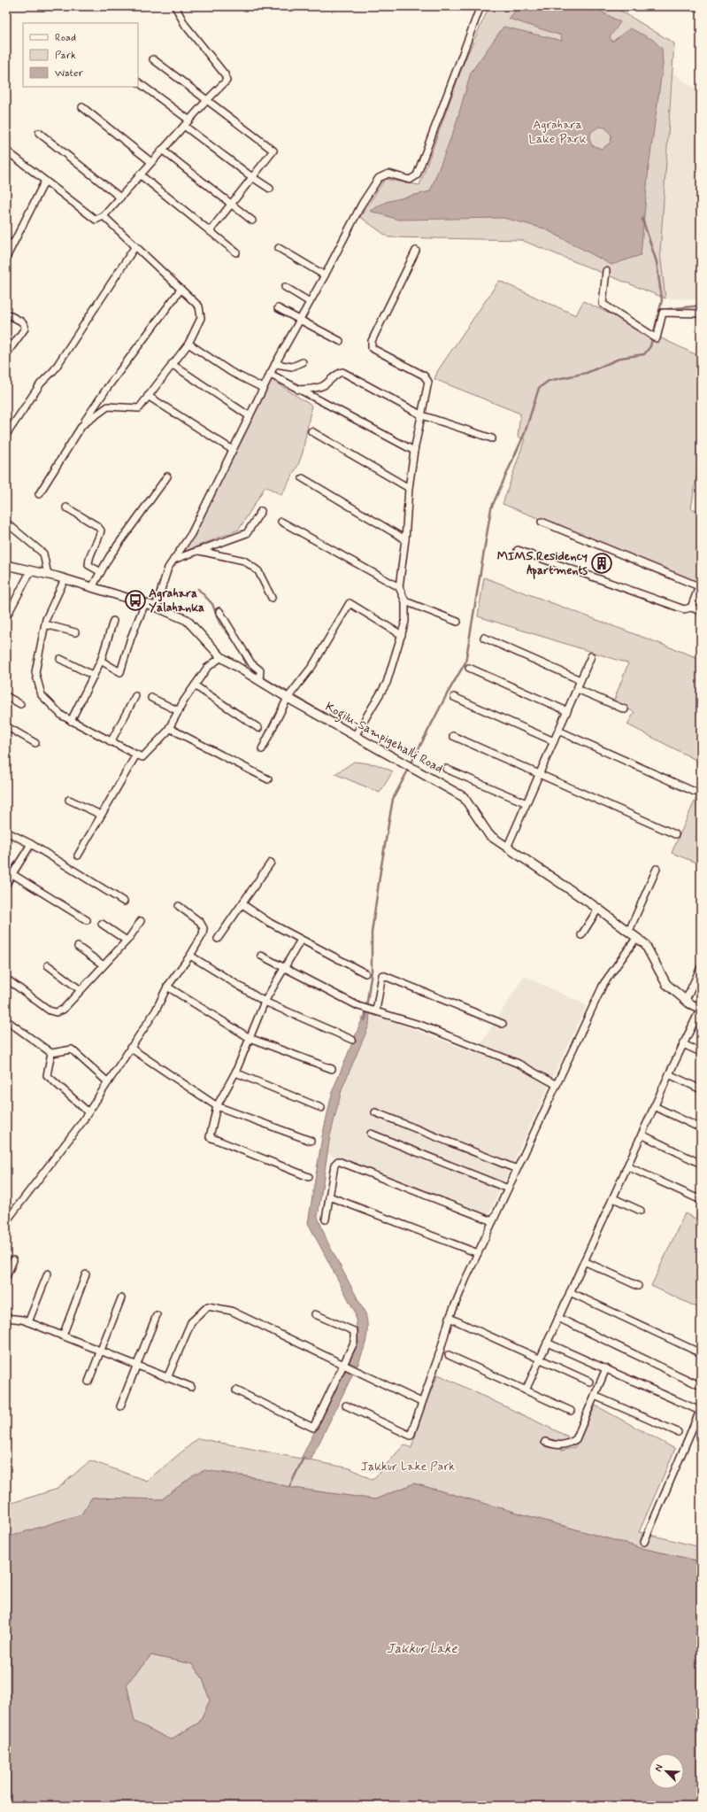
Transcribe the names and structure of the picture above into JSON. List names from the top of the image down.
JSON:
{
  "streets": {
    "street": ["Kogilu-Sampigehalli Road"]
  },
  "water": ["Jakkur Lake"],
  "parks": ["Agrahara Lake Park", "Jakkur Lake Park"],
  "places": {
    "building": ["MIMS Residency Apartments"],
    "bus stop": ["Agrahara Yalahanka"]
  },
  "legend": ["Road", "Park", "Water"],
  "north": "top left"
}
